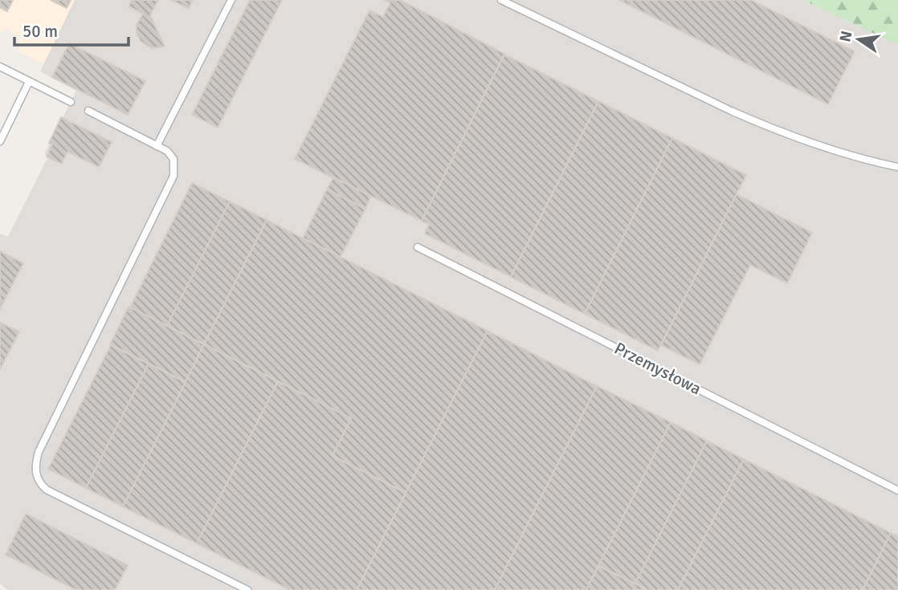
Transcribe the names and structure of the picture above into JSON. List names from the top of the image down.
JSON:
{
  "streets": {
    "lane": ["Przemysłowa"]
  },
  "scale_bar": "50 m",
  "north": "left"
}
